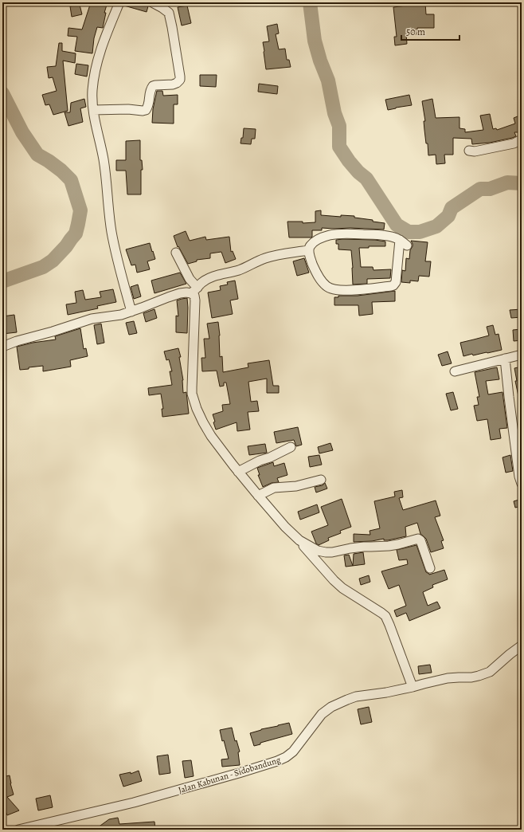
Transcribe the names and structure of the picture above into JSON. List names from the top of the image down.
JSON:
{
  "streets": {
    "street": ["Jalan Kabunan - Sidobandung"]
  },
  "scale_bar": "50 m"
}
